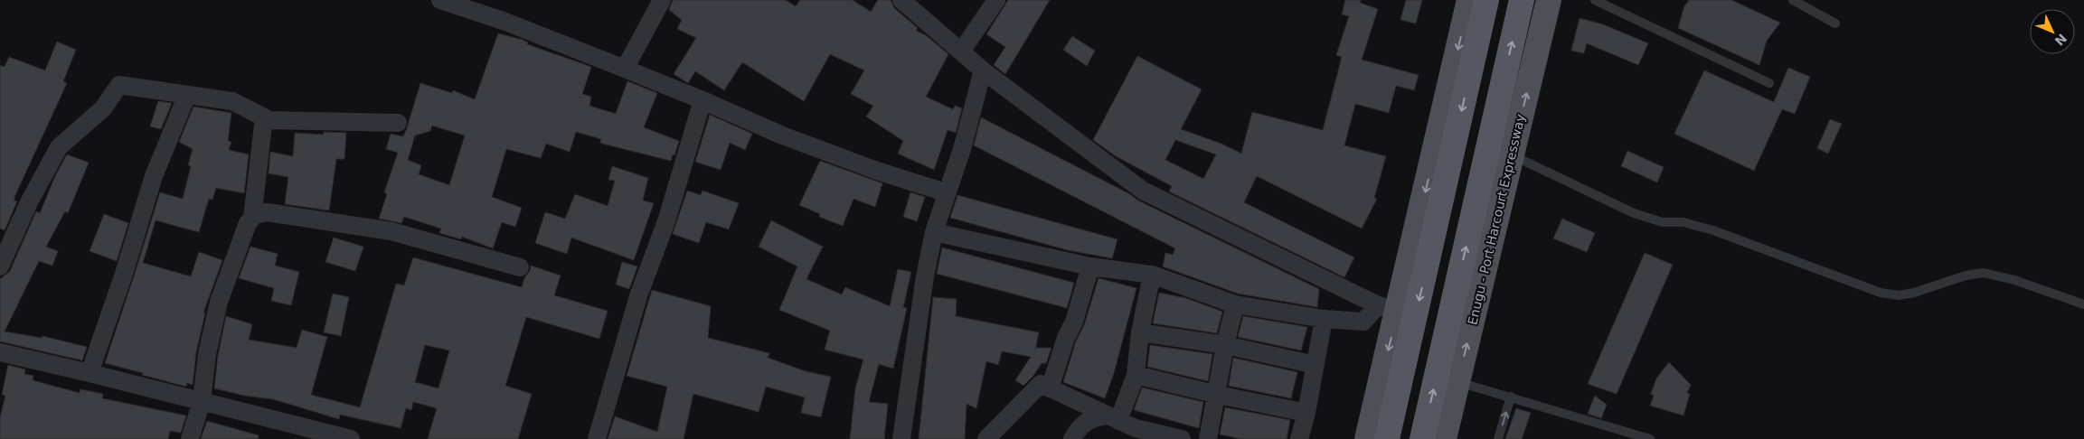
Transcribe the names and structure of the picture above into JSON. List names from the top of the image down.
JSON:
{
  "streets": {
    "highway": ["Enugu - Port Harcourt Expressway"]
  },
  "north": "bottom right"
}
